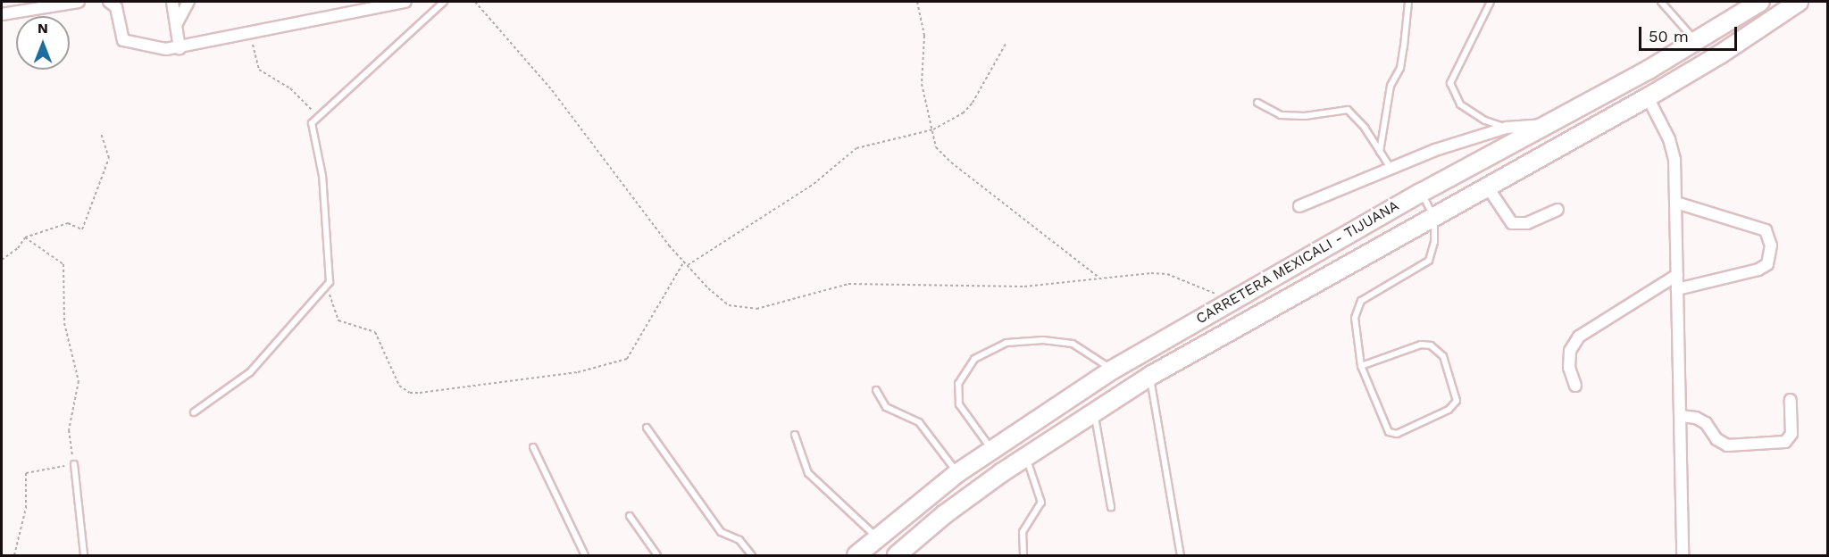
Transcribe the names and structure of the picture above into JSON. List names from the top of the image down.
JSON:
{
  "streets": {
    "main road": ["CARRETERA MEXICALI - TIJUANA"]
  },
  "scale_bar": "50 m",
  "north": "top"
}
